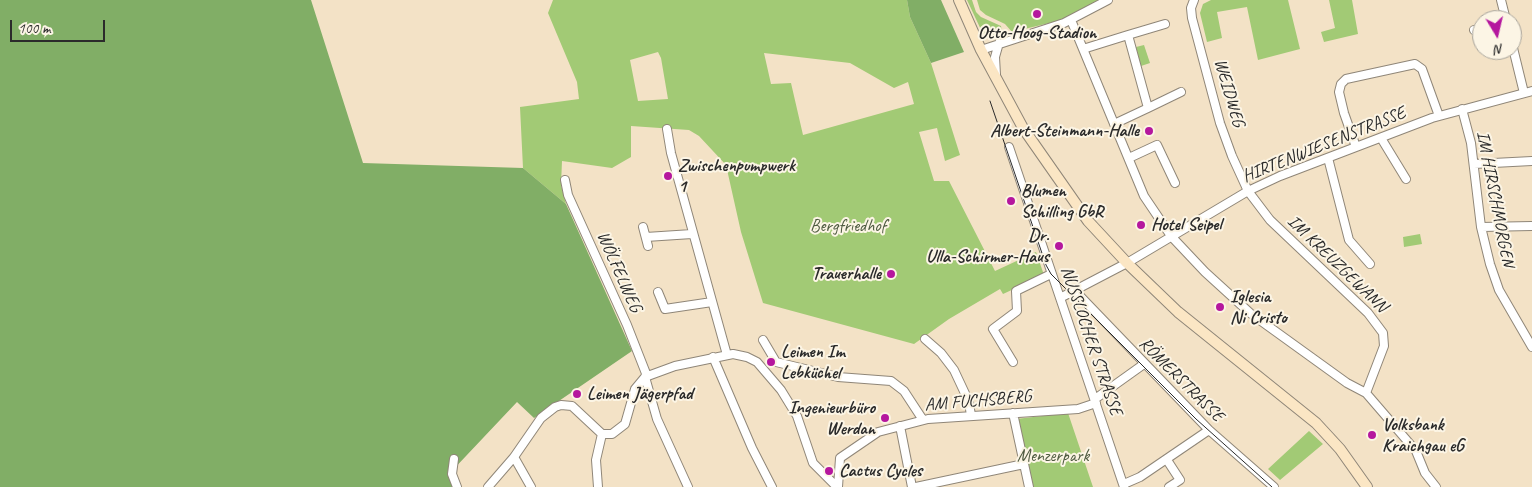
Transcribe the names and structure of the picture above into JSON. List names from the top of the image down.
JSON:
{
  "streets": {
    "street": [
      "WEIDWEG",
      "HIRTENWIESENSTRASSE",
      "IM HIRSCHMORGEN",
      "IM KREUZGEWANN",
      "WÖLFELWEG",
      "NUSSLOCHER STRASSE",
      "RÖMERSTRASSE",
      "AM FUCHSBERG"
    ]
  },
  "crossings": [
    ["WEIDWEG", "HIRTENWIESENSTRASSE"],
    ["WEIDWEG", "IM KREUZGEWANN"],
    ["HIRTENWIESENSTRASSE", "IM HIRSCHMORGEN"],
    ["HIRTENWIESENSTRASSE", "IM KREUZGEWANN"],
    ["HIRTENWIESENSTRASSE", "NUSSLOCHER STRASSE"],
    ["HIRTENWIESENSTRASSE", "RÖMERSTRASSE"],
    ["NUSSLOCHER STRASSE", "AM FUCHSBERG"]
  ],
  "parks": ["Bergfriedhof", "Menzerpark"],
  "places": [
    "Otto-Hoog-Stadion",
    "Albert-Steinmann-Halle",
    "Zwischenpumpwerk 1",
    "Blumen Schilling GbR",
    "Hotel Seipel",
    "Dr. Ulla-Schirmer-Haus",
    "Trauerhalle",
    "Iglesia Ni Cristo",
    "Leimen Im Lebküchel",
    "Leimen Jägerpfad",
    "Ingenieurbüro Werdan",
    "Volksbank Kraichgau eG",
    "Cactus Cycles"
  ],
  "scale_bar": "100 m",
  "north": "bottom"
}
